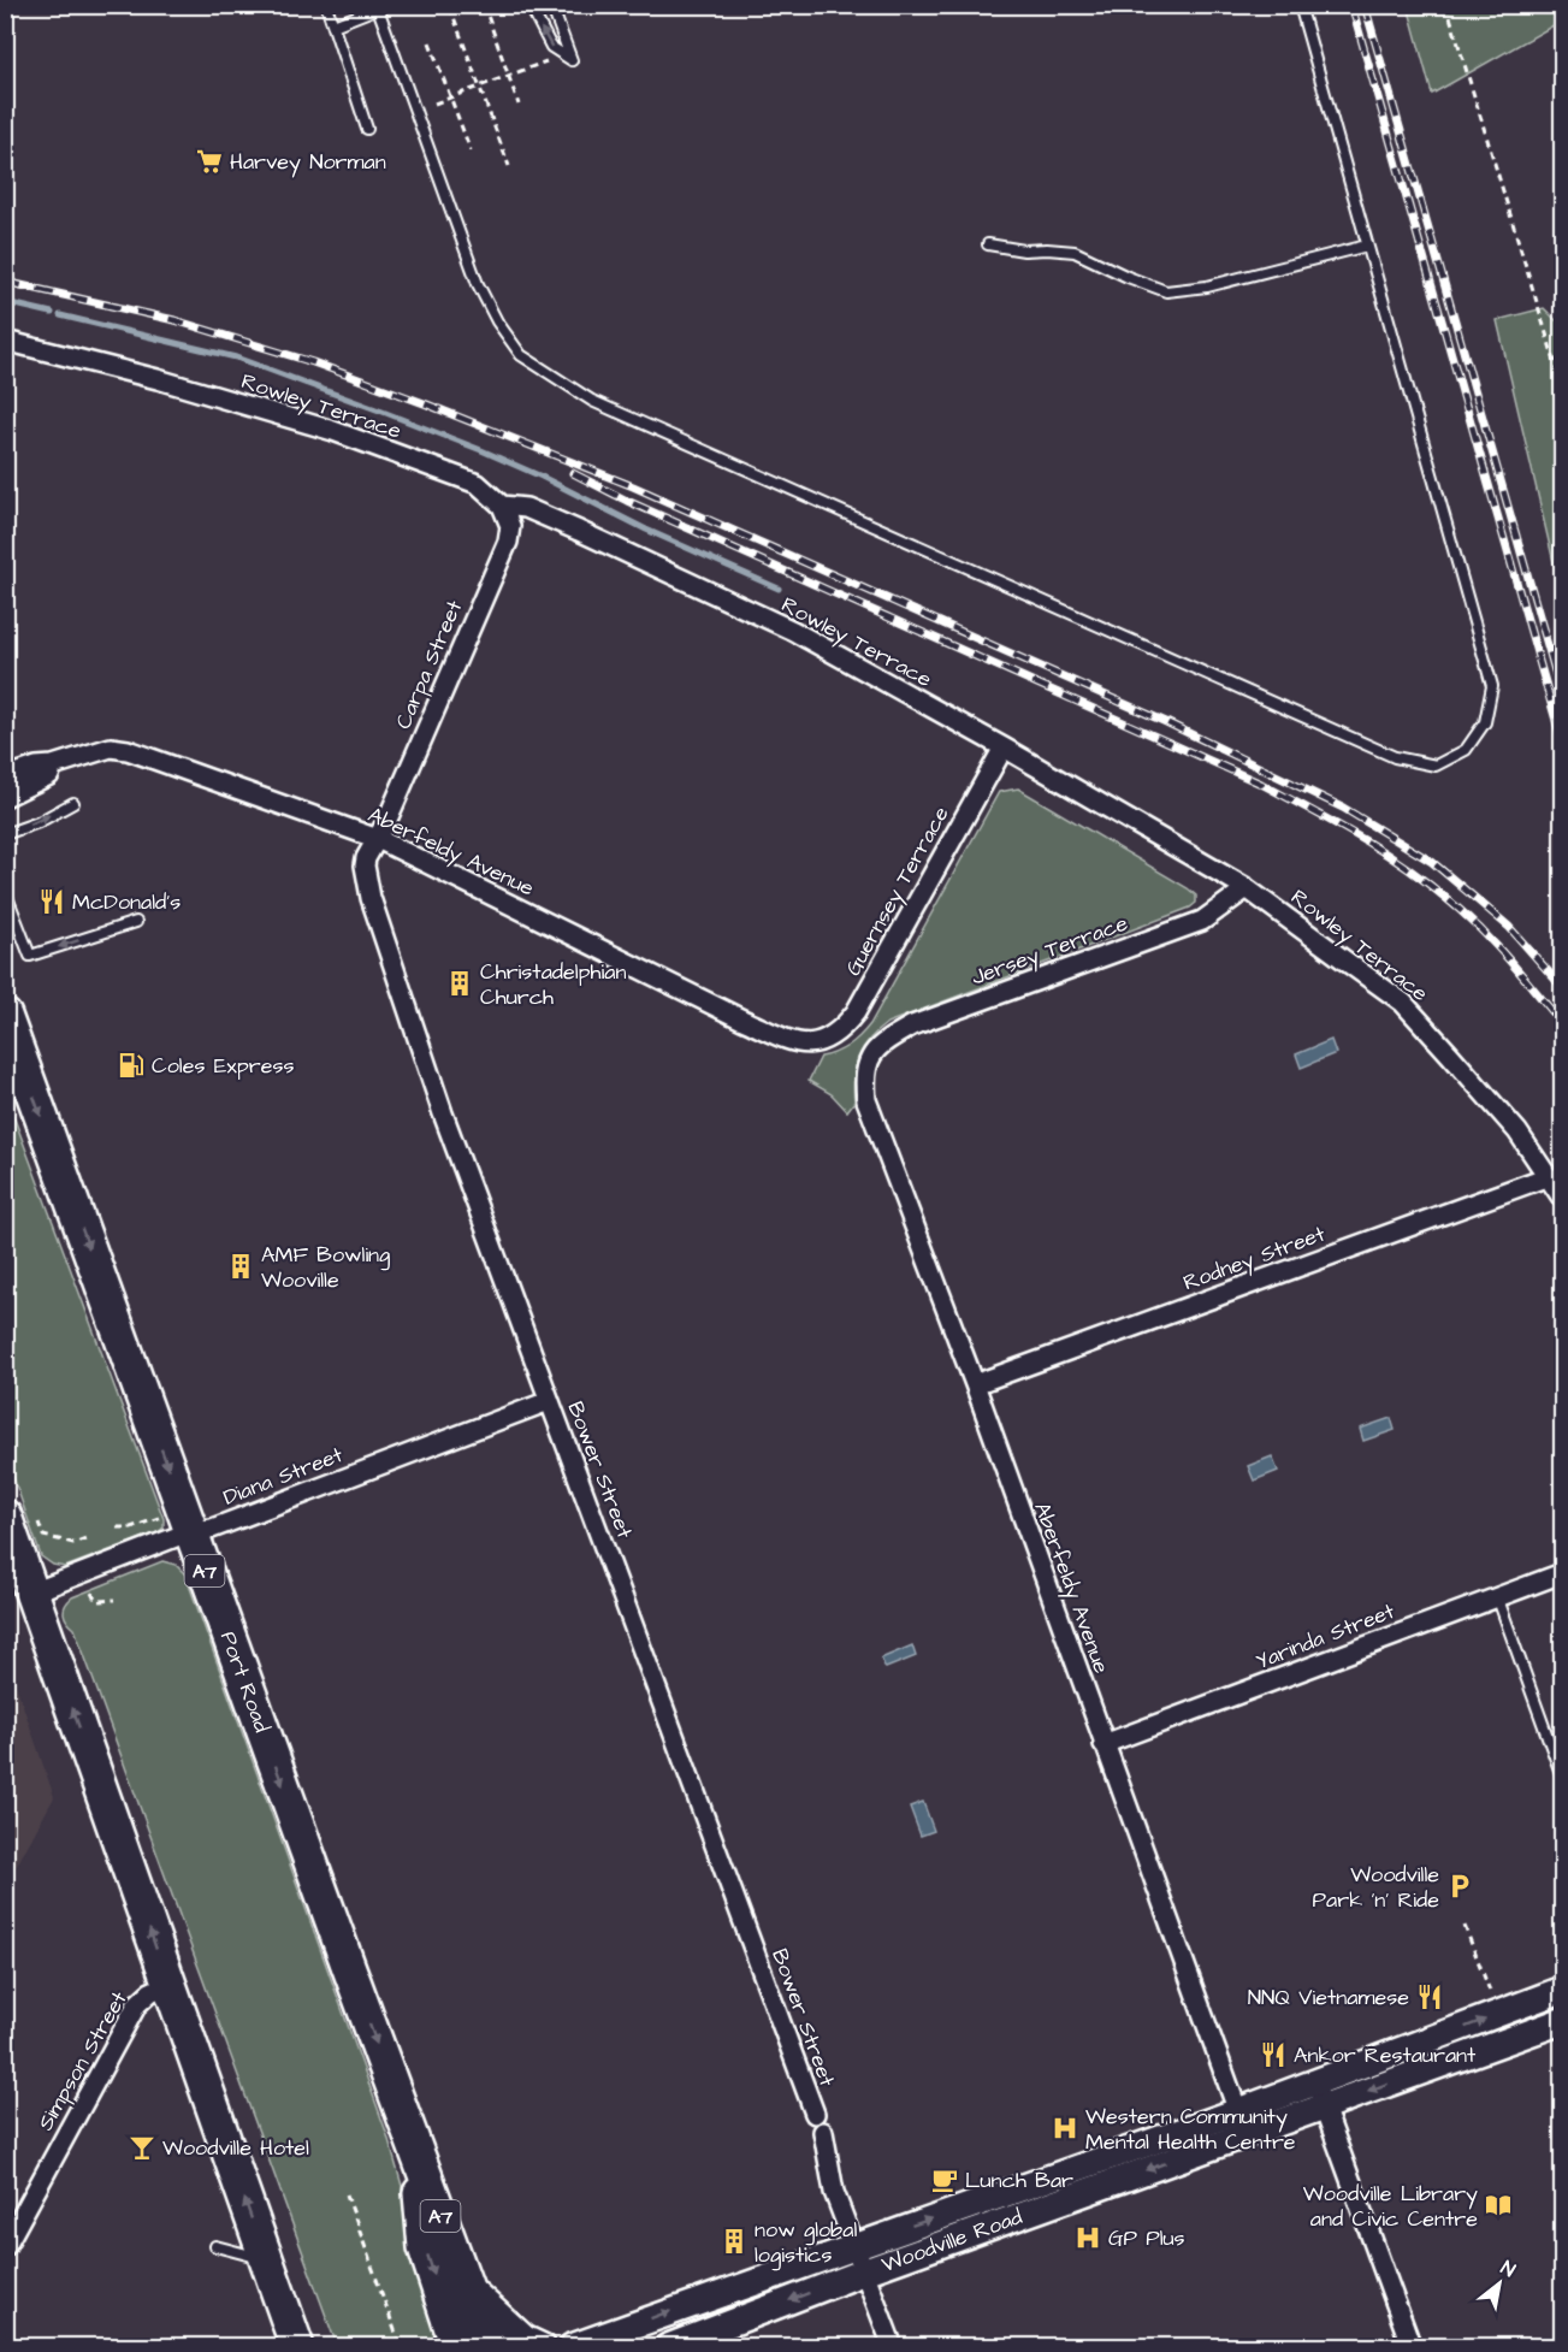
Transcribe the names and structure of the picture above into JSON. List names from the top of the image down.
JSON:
{
  "streets": {
    "highway": ["A7", "Port Road"],
    "main road": ["Woodville Road"],
    "street": [
      "Rowley Terrace",
      "Carpa Street",
      "Aberfeldy Avenue",
      "Guernsey Terrace",
      "Jersey Terrace",
      "Rodney Street",
      "Bower Street",
      "Diana Street",
      "Yarinda Street",
      "Simpson Street"
    ]
  },
  "crossings": [
    ["Rowley Terrace", "Carpa Street"],
    ["Rowley Terrace", "Guernsey Terrace"],
    ["Rowley Terrace", "Jersey Terrace"],
    ["Rowley Terrace", "Rodney Street"],
    ["Carpa Street", "Aberfeldy Avenue"],
    ["Carpa Street", "Bower Street"],
    ["Aberfeldy Avenue", "Guernsey Terrace"],
    ["Aberfeldy Avenue", "Jersey Terrace"],
    ["Aberfeldy Avenue", "Rodney Street"],
    ["Aberfeldy Avenue", "Bower Street"],
    ["Aberfeldy Avenue", "Yarinda Street"],
    ["Aberfeldy Avenue", "Woodville Road"],
    ["Bower Street", "Diana Street"],
    ["Diana Street", "Port Road"]
  ],
  "places": {
    "supermarket": ["Harvey Norman"],
    "restaurant": ["McDonald's", "NNQ Vietnamese", "Ankor Restaurant"],
    "building": ["Christadelphian Church", "AMF Bowling Wooville", "now global logistics"],
    "fuel station": ["Coles Express"],
    "parking": ["Woodville Park 'n' Ride"],
    "hospital": ["Western Community Mental Health Centre", "GP Plus"],
    "bar": ["Woodville Hotel"],
    "cafe": ["Lunch Bar"],
    "library": ["Woodville Library and Civic Centre"]
  },
  "north": "top right"
}
